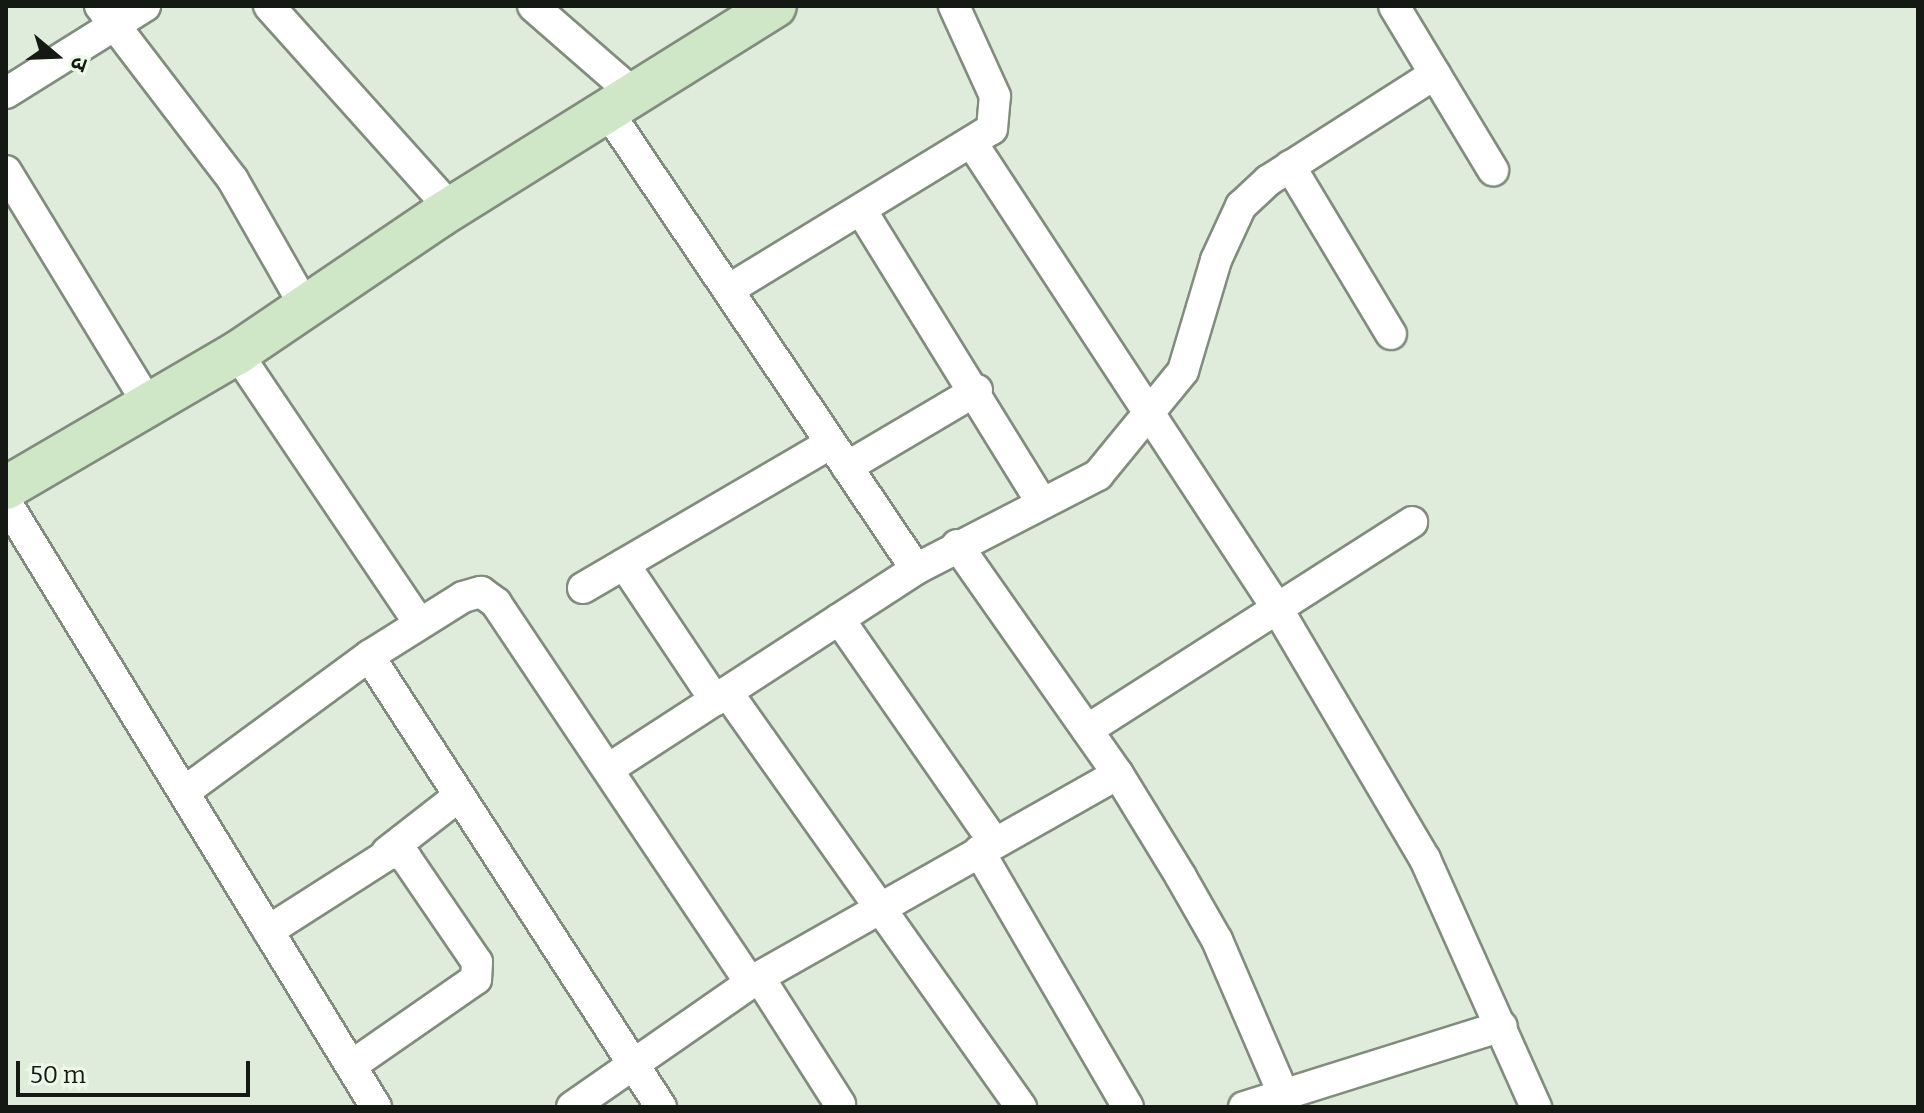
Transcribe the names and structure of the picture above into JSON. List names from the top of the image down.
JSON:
{
  "scale_bar": "50 m",
  "north": "right"
}
